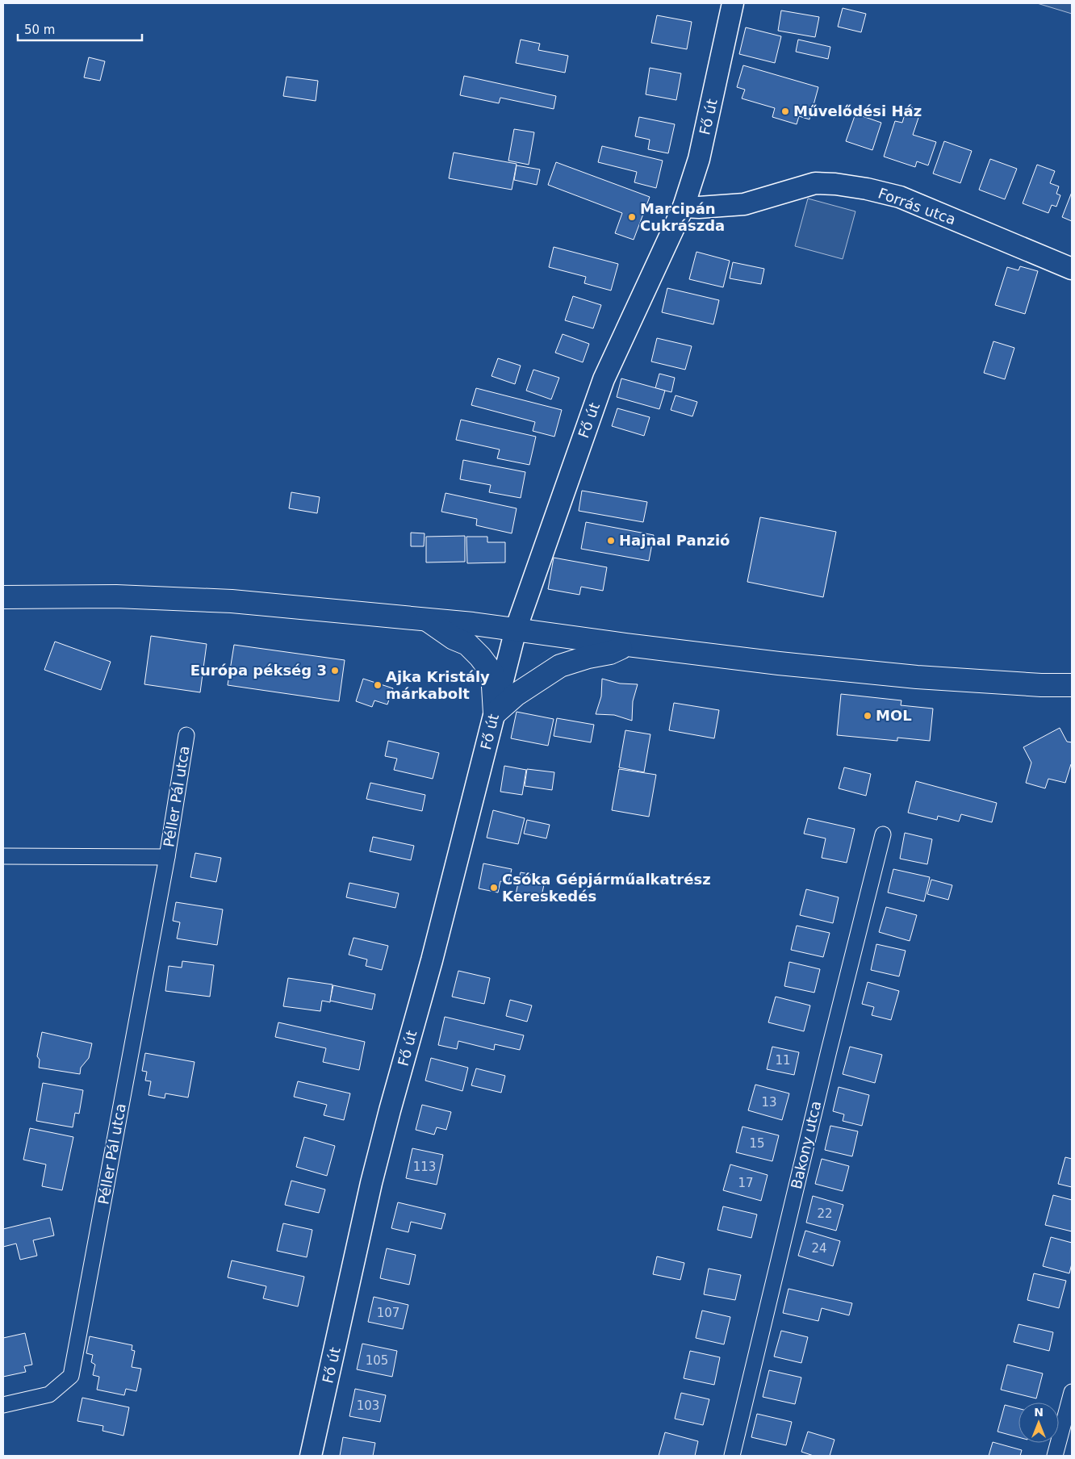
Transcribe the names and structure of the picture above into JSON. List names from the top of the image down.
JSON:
{
  "streets": {
    "main road": ["Fő út", "Forrás utca"],
    "street": ["Péller Pál utca", "Bakony utca"]
  },
  "crossings": [
    ["Fő út", "Forrás utca"]
  ],
  "places": [
    "Művelődési Ház",
    "Marcipán Cukrászda",
    "Hajnal Panzió",
    "Európa pékség 3",
    "Ajka Kristály márkabolt",
    "MOL",
    "Csóka Gépjárműalkatrész Kereskedés"
  ],
  "house_numbers": [
    "11",
    "13",
    "15",
    "113",
    "17",
    "22",
    "24",
    "107",
    "105",
    "103"
  ],
  "scale_bar": "50 m",
  "north": "top"
}
